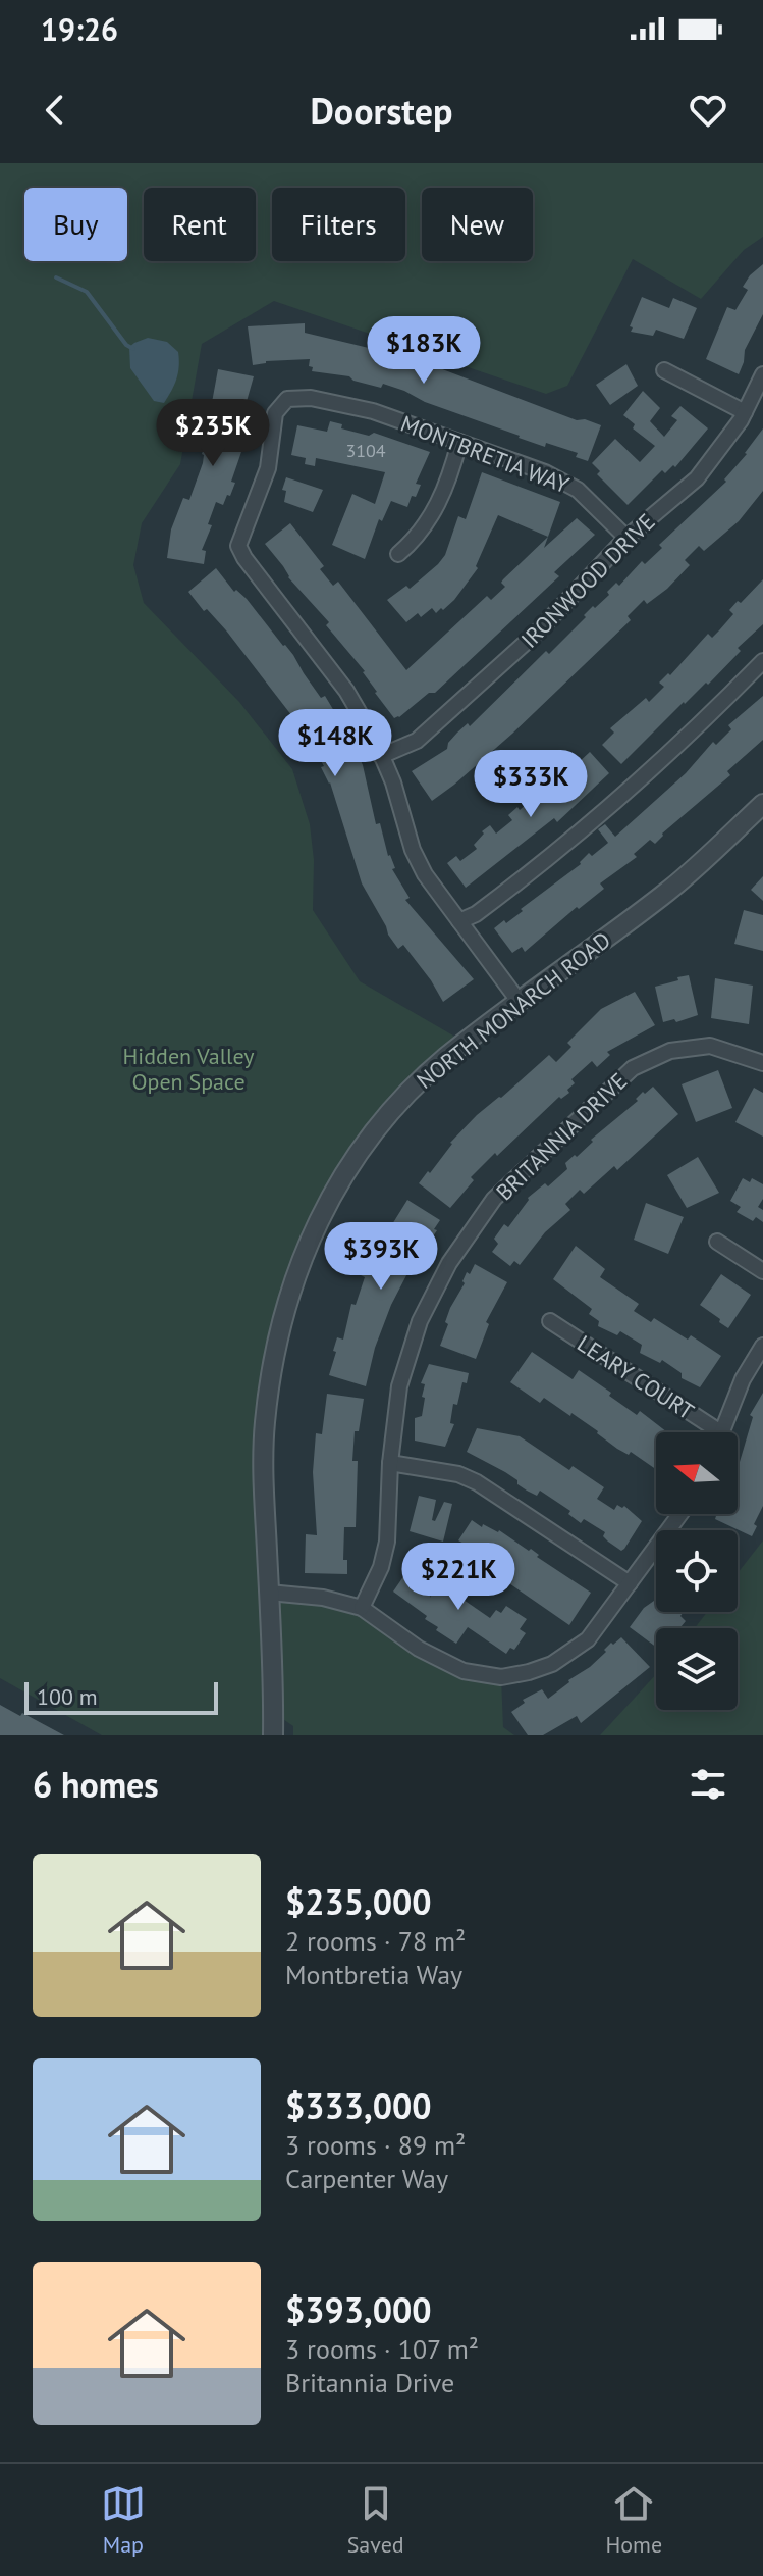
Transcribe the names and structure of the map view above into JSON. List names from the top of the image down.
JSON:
{
  "streets": {
    "street": [
      "MONTBRETIA WAY",
      "IRONWOOD DRIVE",
      "NORTH MONARCH ROAD",
      "BRITANNIA DRIVE",
      "LEARY COURT"
    ]
  },
  "crossings": [
    ["MONTBRETIA WAY", "IRONWOOD DRIVE"],
    ["MONTBRETIA WAY", "NORTH MONARCH ROAD"]
  ],
  "parks": ["Hidden Valley Open Space"],
  "house_numbers": ["3104"],
  "scale_bar": "100 m",
  "north": "left",
  "page": {
    "status": "19:26",
    "header": "Doorstep",
    "chip": [
      "Buy",
      "Rent",
      "Filters",
      "New"
    ],
    "price": [
      "$183K",
      "$235K",
      "$148K",
      "$333K",
      "$393K",
      "$221K"
    ],
    "scale": "100 m",
    "heading": "6 homes",
    "list": [
      {
        "name": "$235,000",
        "note": "2 rooms · 78 m² · Montbretia Way"
      },
      {
        "name": "$333,000",
        "note": "3 rooms · 89 m² · Carpenter Way"
      },
      {
        "name": "$393,000",
        "note": "3 rooms · 107 m² · Britannia Drive"
      }
    ],
    "tabs": ["Map", "Saved", "Home"]
  }
}
